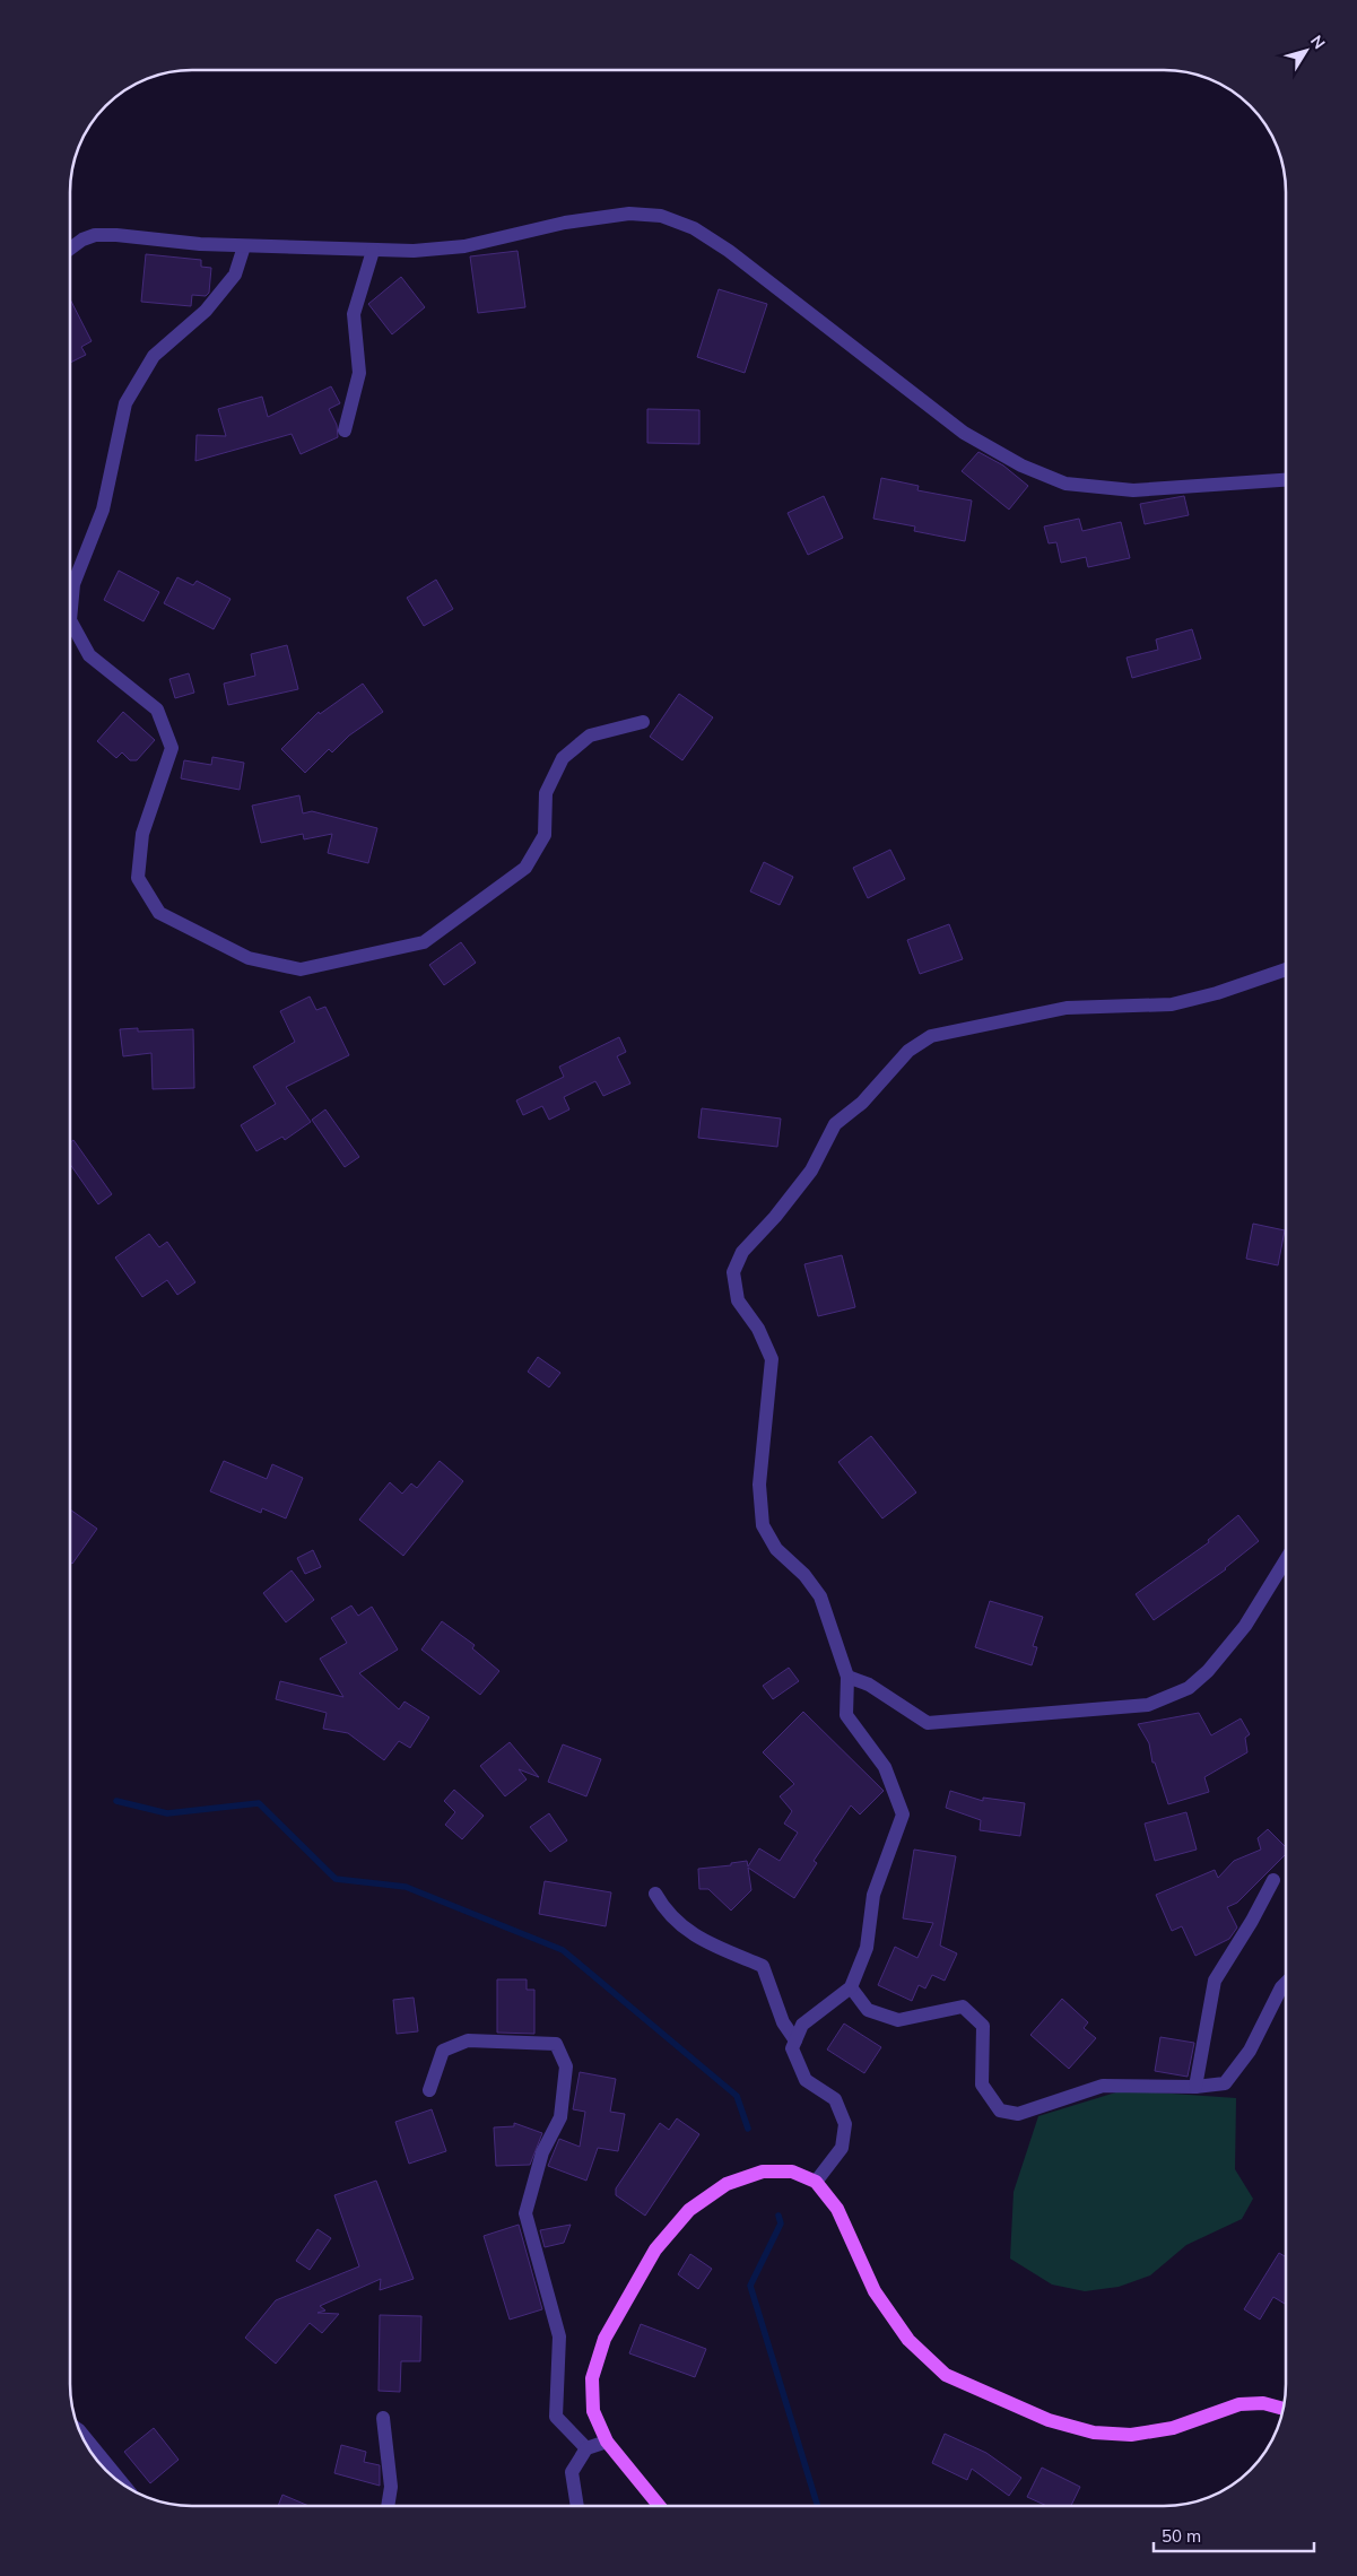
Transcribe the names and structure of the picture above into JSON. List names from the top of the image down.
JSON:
{
  "scale_bar": "50 m",
  "north": "top right"
}
